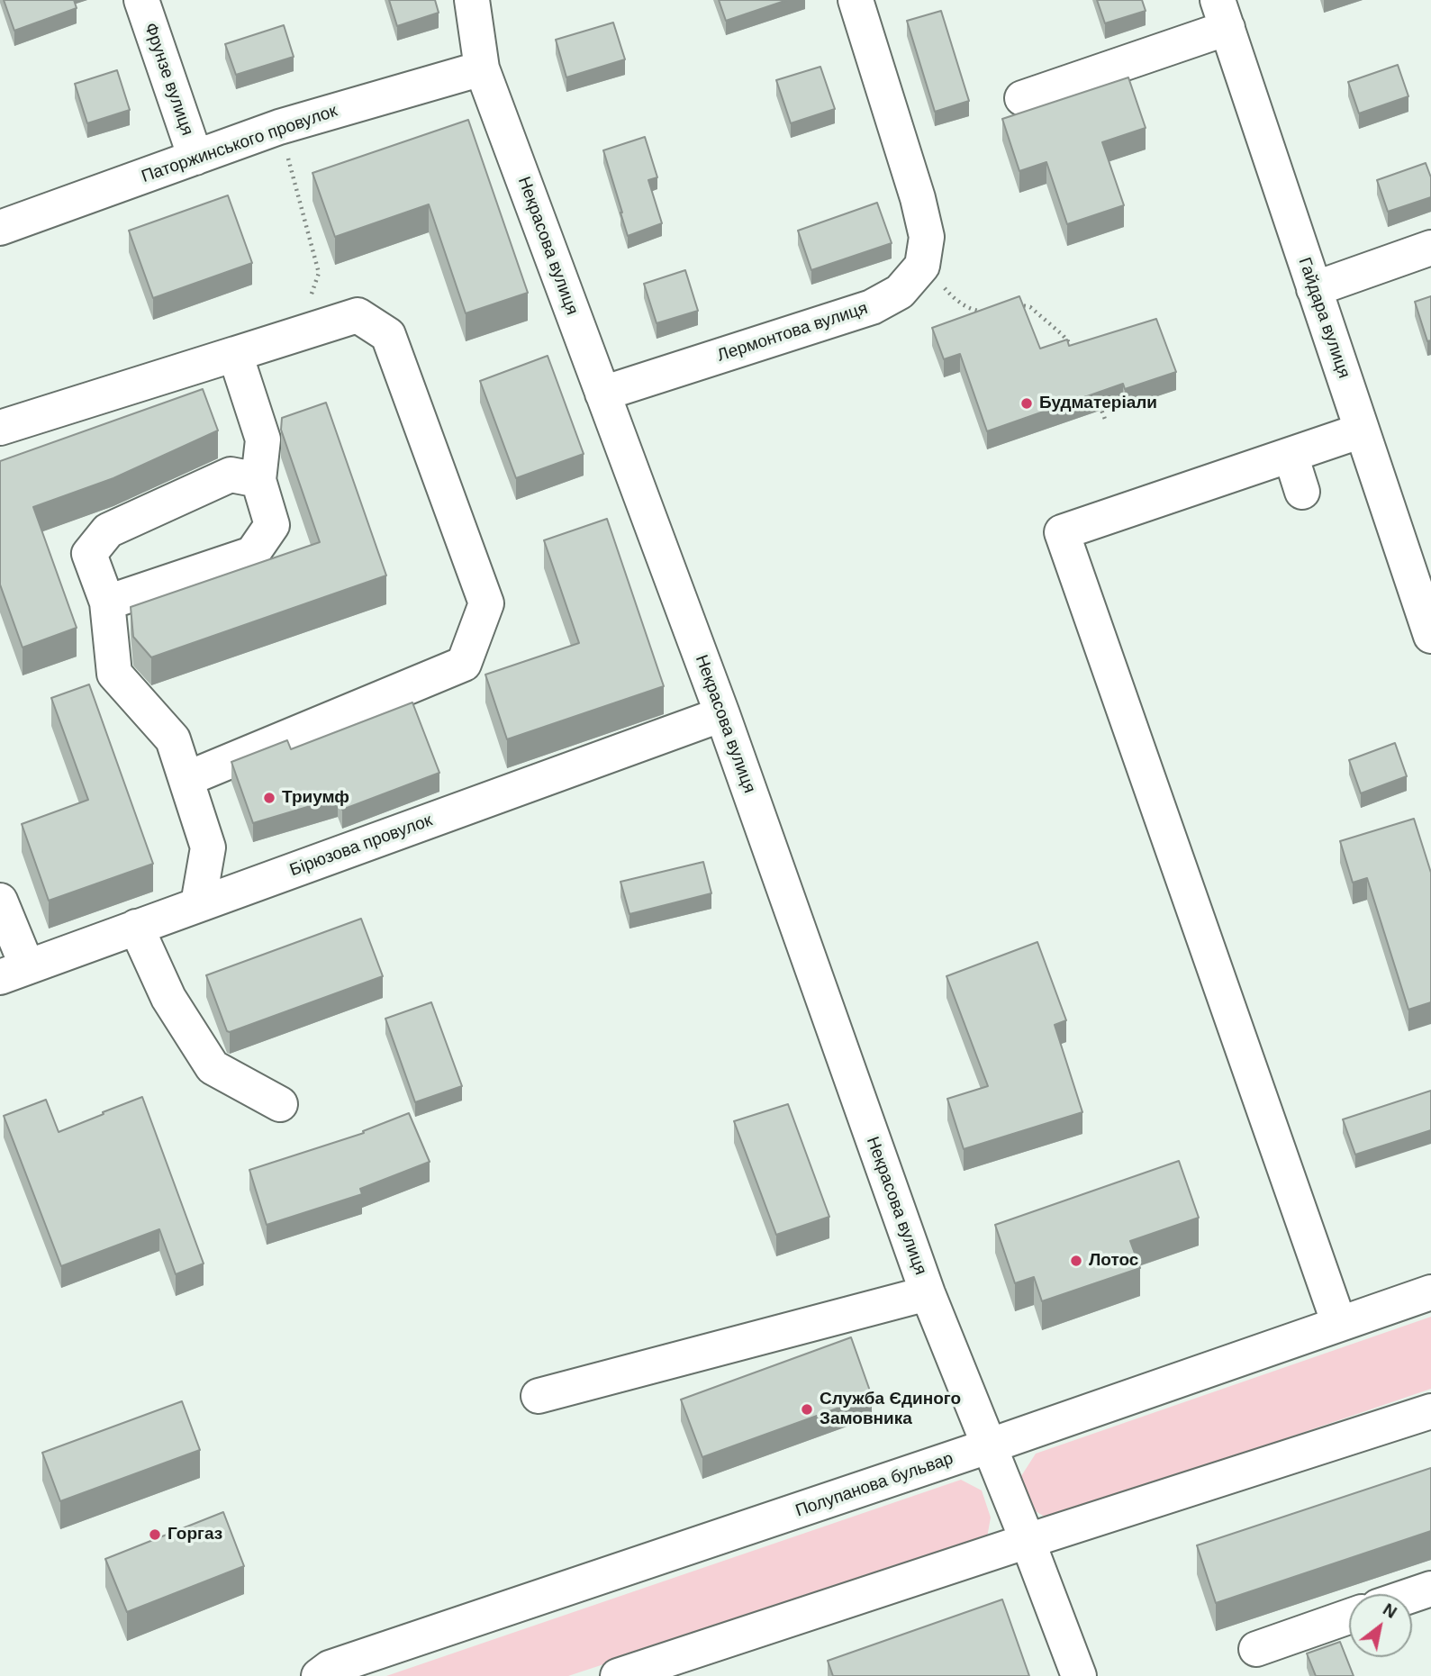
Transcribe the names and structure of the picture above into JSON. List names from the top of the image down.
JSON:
{
  "streets": {
    "street": [
      "Фрунзе вулиця",
      "Паторжинського провулок",
      "Некрасова вулиця",
      "Гайдара вулиця",
      "Лермонтова вулиця",
      "Бірюзова провулок",
      "Полупанова бульвар"
    ]
  },
  "crossings": [
    ["Фрунзе вулиця", "Паторжинського провулок"],
    ["Паторжинського провулок", "Некрасова вулиця"],
    ["Некрасова вулиця", "Лермонтова вулиця"],
    ["Некрасова вулиця", "Бірюзова провулок"],
    ["Некрасова вулиця", "Полупанова бульвар"]
  ],
  "places": [
    "Будматеріали",
    "Триумф",
    "Лотос",
    "Служба Єдиного Замовника",
    "Горгаз"
  ],
  "north": "top right"
}
